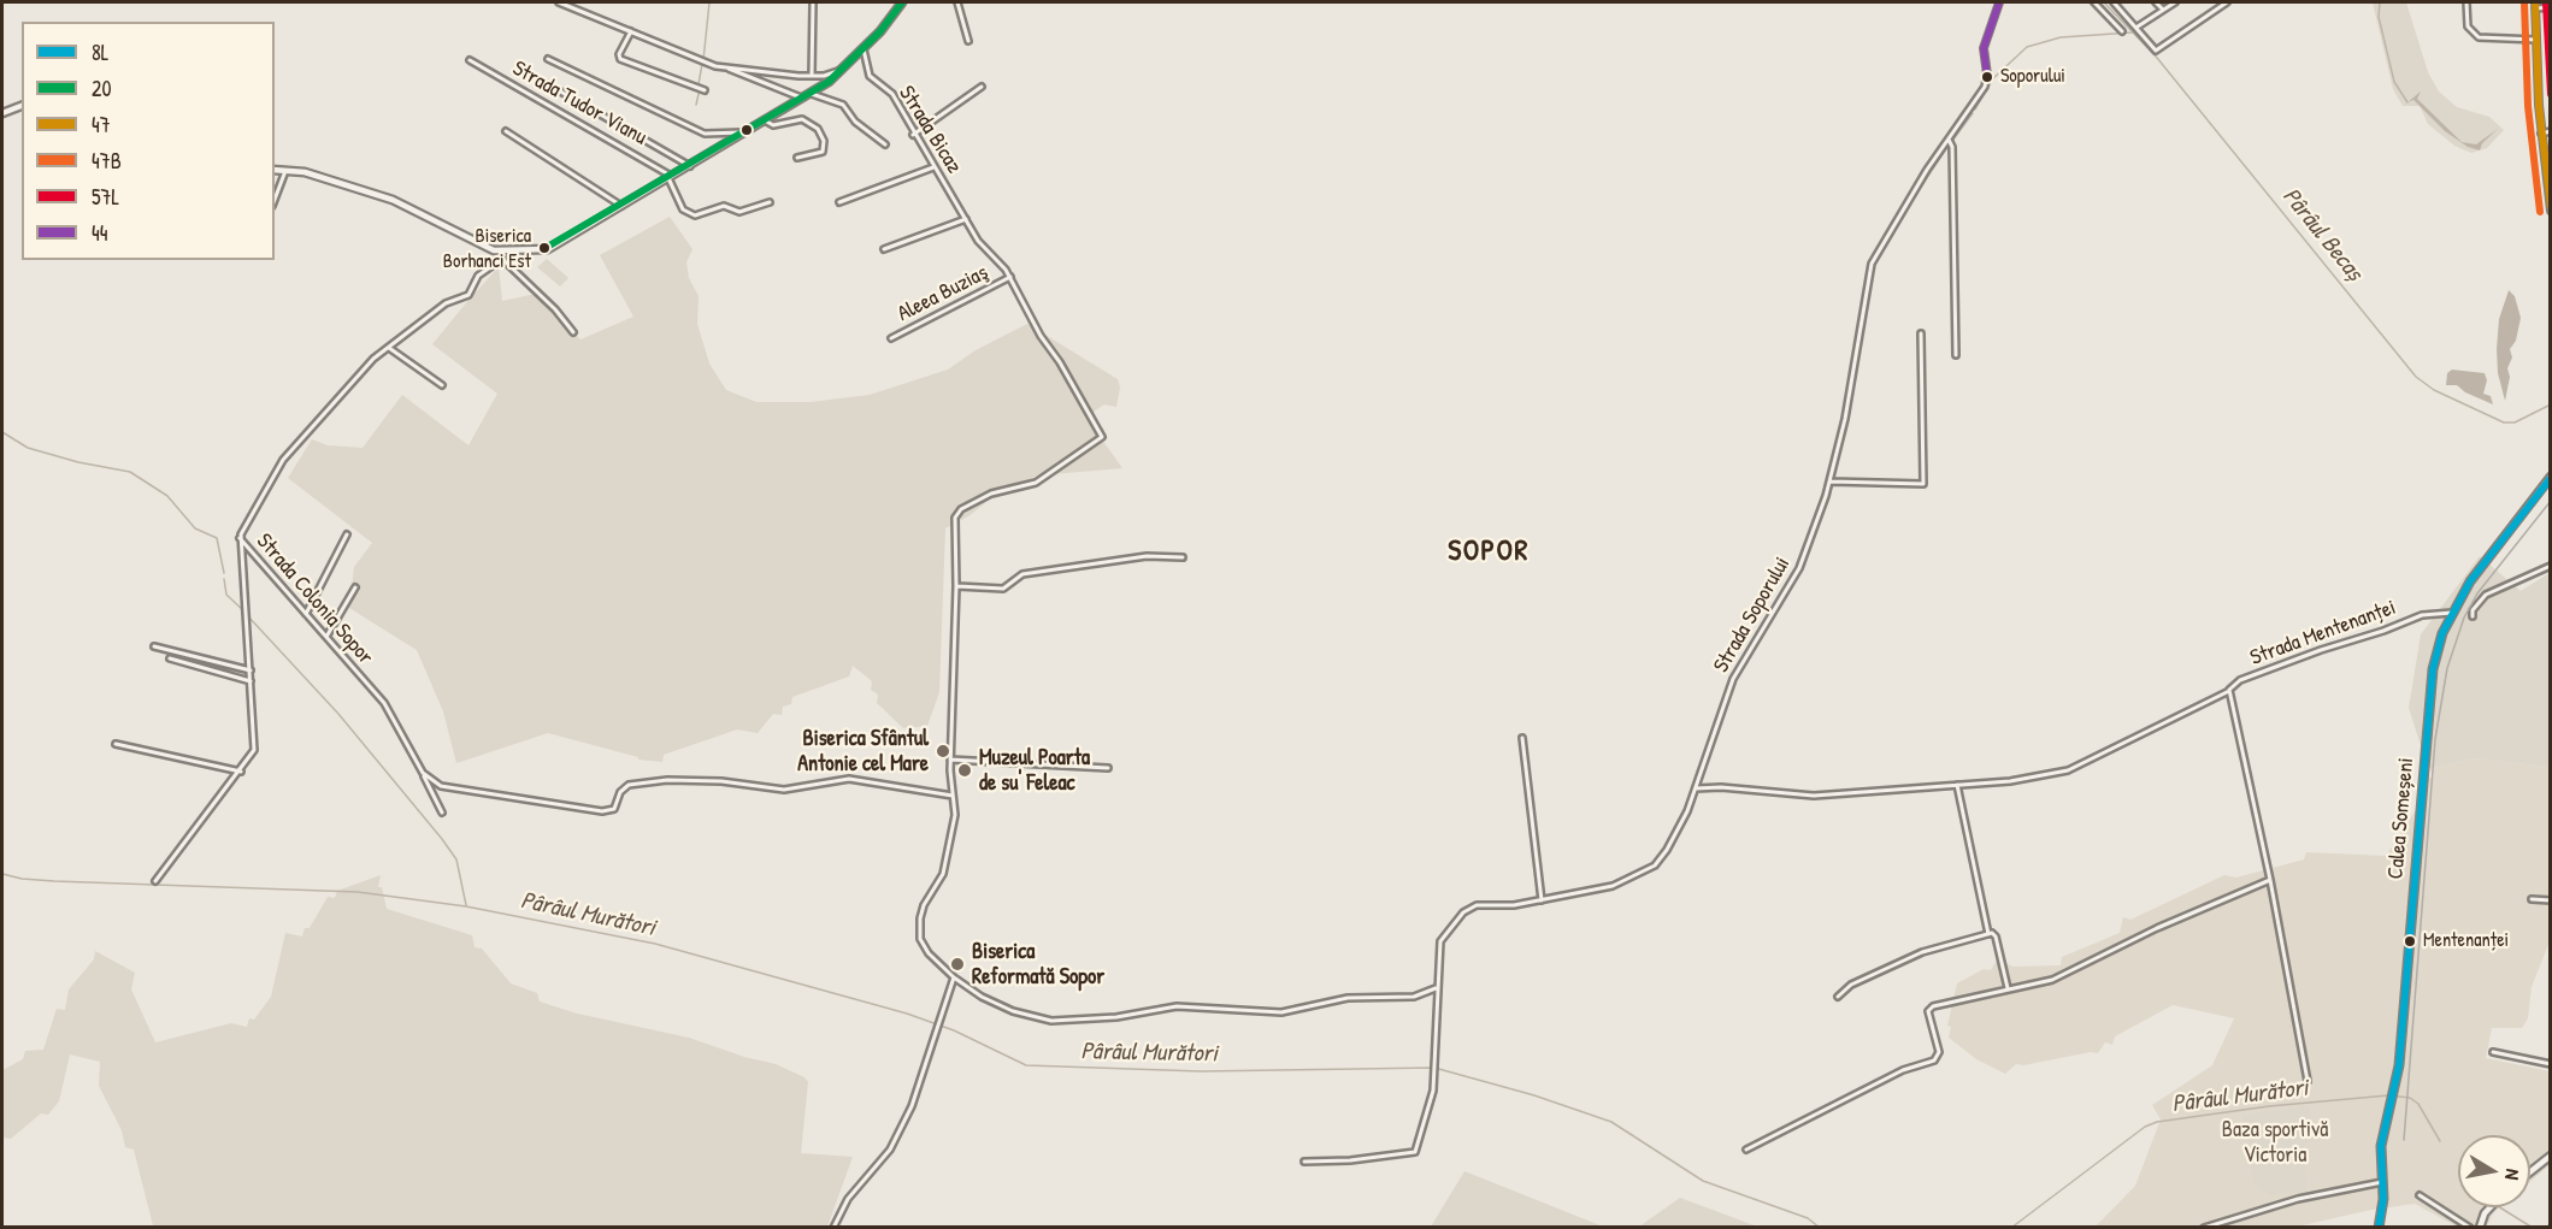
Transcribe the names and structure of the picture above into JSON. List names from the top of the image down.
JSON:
{
  "streets": {
    "main road": ["Calea Someșeni"],
    "street": [
      "Strada Tudor Vianu",
      "Strada Bicaz",
      "Aleea Buziaş",
      "Strada Colonia Sopor",
      "Strada Soporului",
      "Strada Mentenanței"
    ]
  },
  "crossings": [
    ["Strada Bicaz", "Aleea Buziaş"],
    ["Strada Soporului", "Strada Mentenanței"],
    ["Strada Mentenanței", "Calea Someșeni"]
  ],
  "districts": ["SOPOR"],
  "water": ["Pârâul Becaș", "Pârâul Murători"],
  "parks": ["Baza sportivă Victoria"],
  "places": [
    "Soporului",
    "Biserica Borhanci Est",
    "Biserica Sfântul Antonie cel Mare",
    "Muzeul Poarta de su' Feleac",
    "Mentenanței",
    "Biserica Reformată Sopor"
  ],
  "lines": [
    "transit line 20",
    "transit line 47",
    "transit line 47B",
    "transit line 57L",
    "transit line 44",
    "transit line 8L"
  ],
  "legend": [
    "8L",
    "20",
    "47",
    "47B",
    "57L",
    "44"
  ],
  "north": "right"
}
